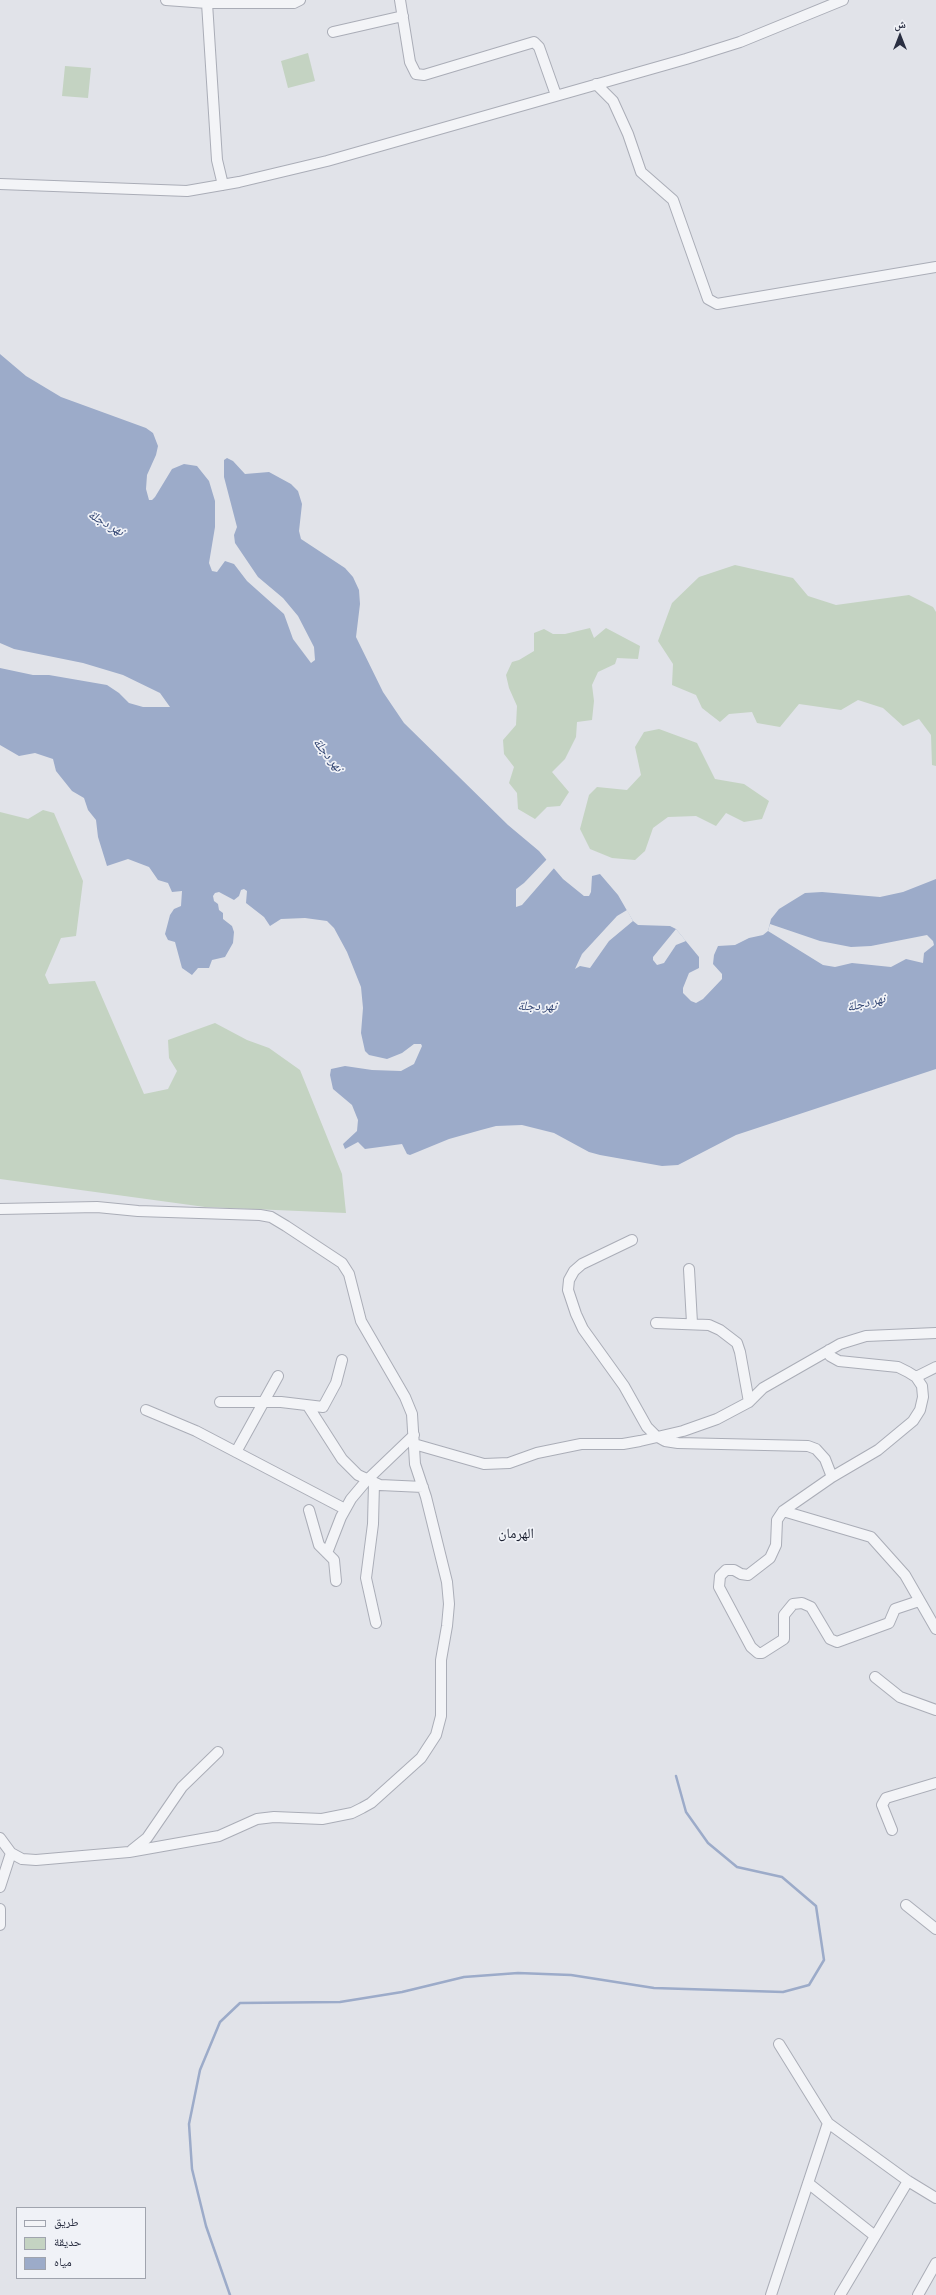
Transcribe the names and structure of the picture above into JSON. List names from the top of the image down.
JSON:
{
  "districts": ["الهرمان"],
  "water": ["نهر دجلة"],
  "legend": ["طريق", "حديقة", "مياه"],
  "north": "top"
}
